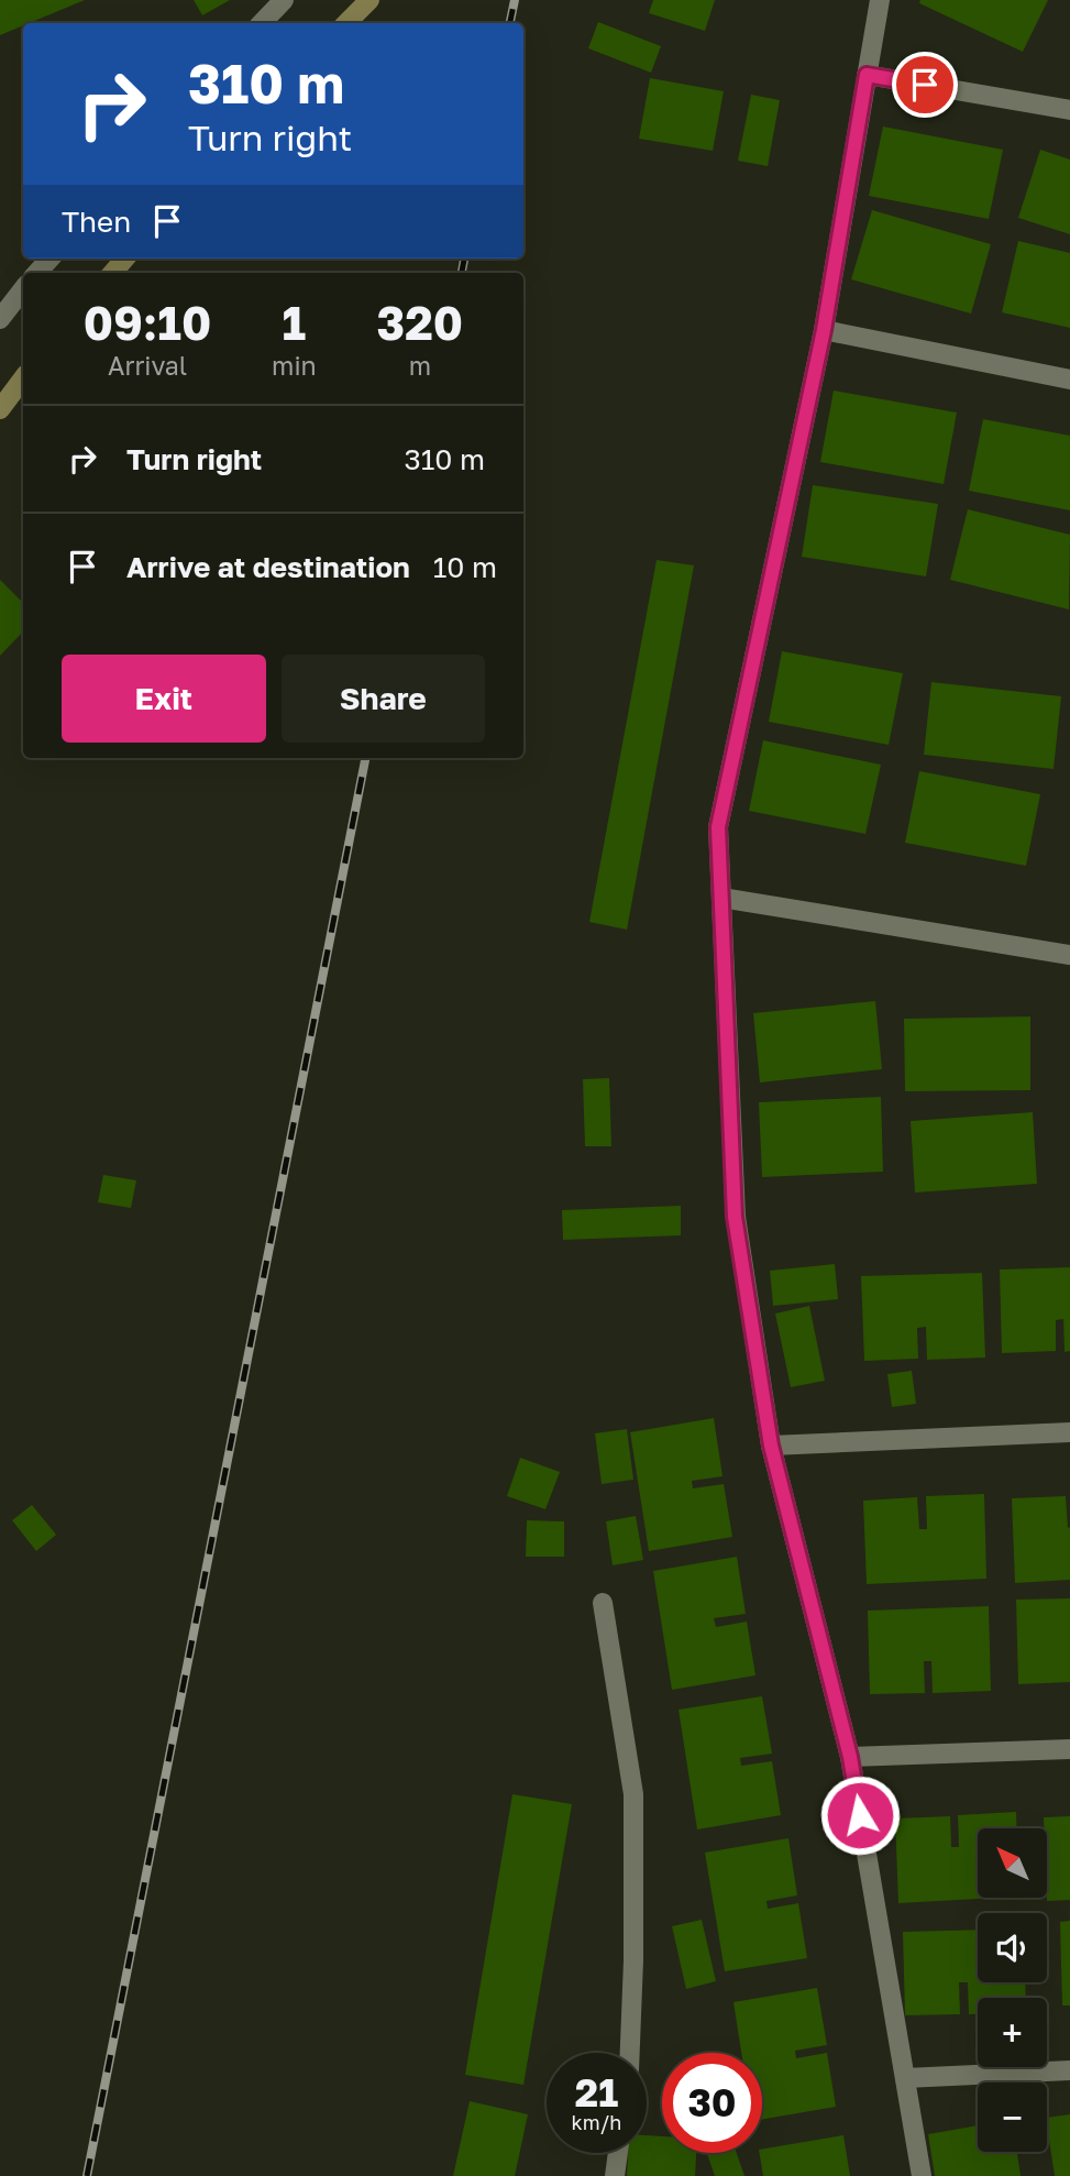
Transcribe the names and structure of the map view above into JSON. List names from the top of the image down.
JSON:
{
  "north": "top left",
  "page": {
    "turn": ["310 m", "Turn right"],
    "then": "Then",
    "eta": [
      "09:10",
      "Arrival",
      "1",
      "min",
      "320",
      "m"
    ],
    "list": [
      {
        "name": "Turn right",
        "value": "310 m"
      },
      {
        "name": "Arrive at destination",
        "value": "10 m"
      }
    ],
    "buttons": ["Exit", "Share"],
    "map_buttons": ["+", "−"],
    "speed": "21 km/h",
    "limit": "30"
  }
}
